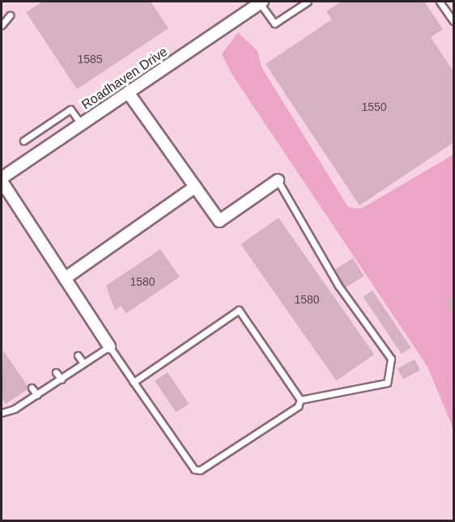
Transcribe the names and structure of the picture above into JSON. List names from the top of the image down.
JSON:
{
  "streets": {
    "street": ["Roadhaven Drive"]
  },
  "house_numbers": [
    "1585",
    "1550",
    "1580",
    "1580"
  ]
}
